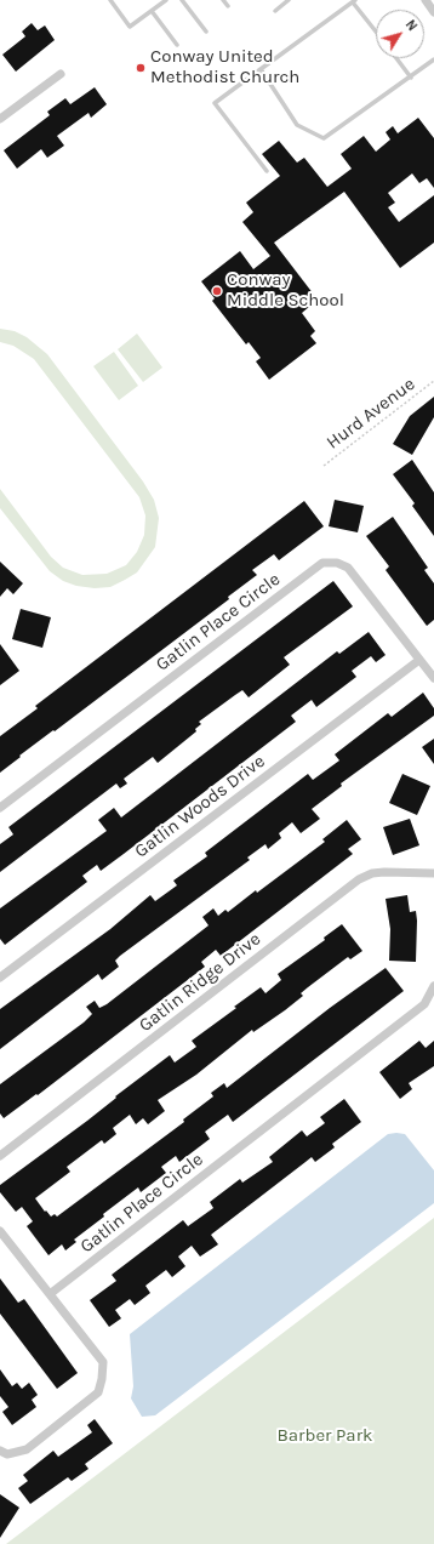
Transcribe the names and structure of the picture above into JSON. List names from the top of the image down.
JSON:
{
  "streets": {
    "street": ["Gatlin Place Circle", "Gatlin Woods Drive", "Gatlin Ridge Drive"],
    "path": ["Hurd Avenue"]
  },
  "crossings": [
    ["Gatlin Place Circle", "Gatlin Woods Drive"]
  ],
  "parks": ["Barber Park"],
  "places": ["Conway United Methodist Church", "Conway Middle School"],
  "north": "top right"
}
